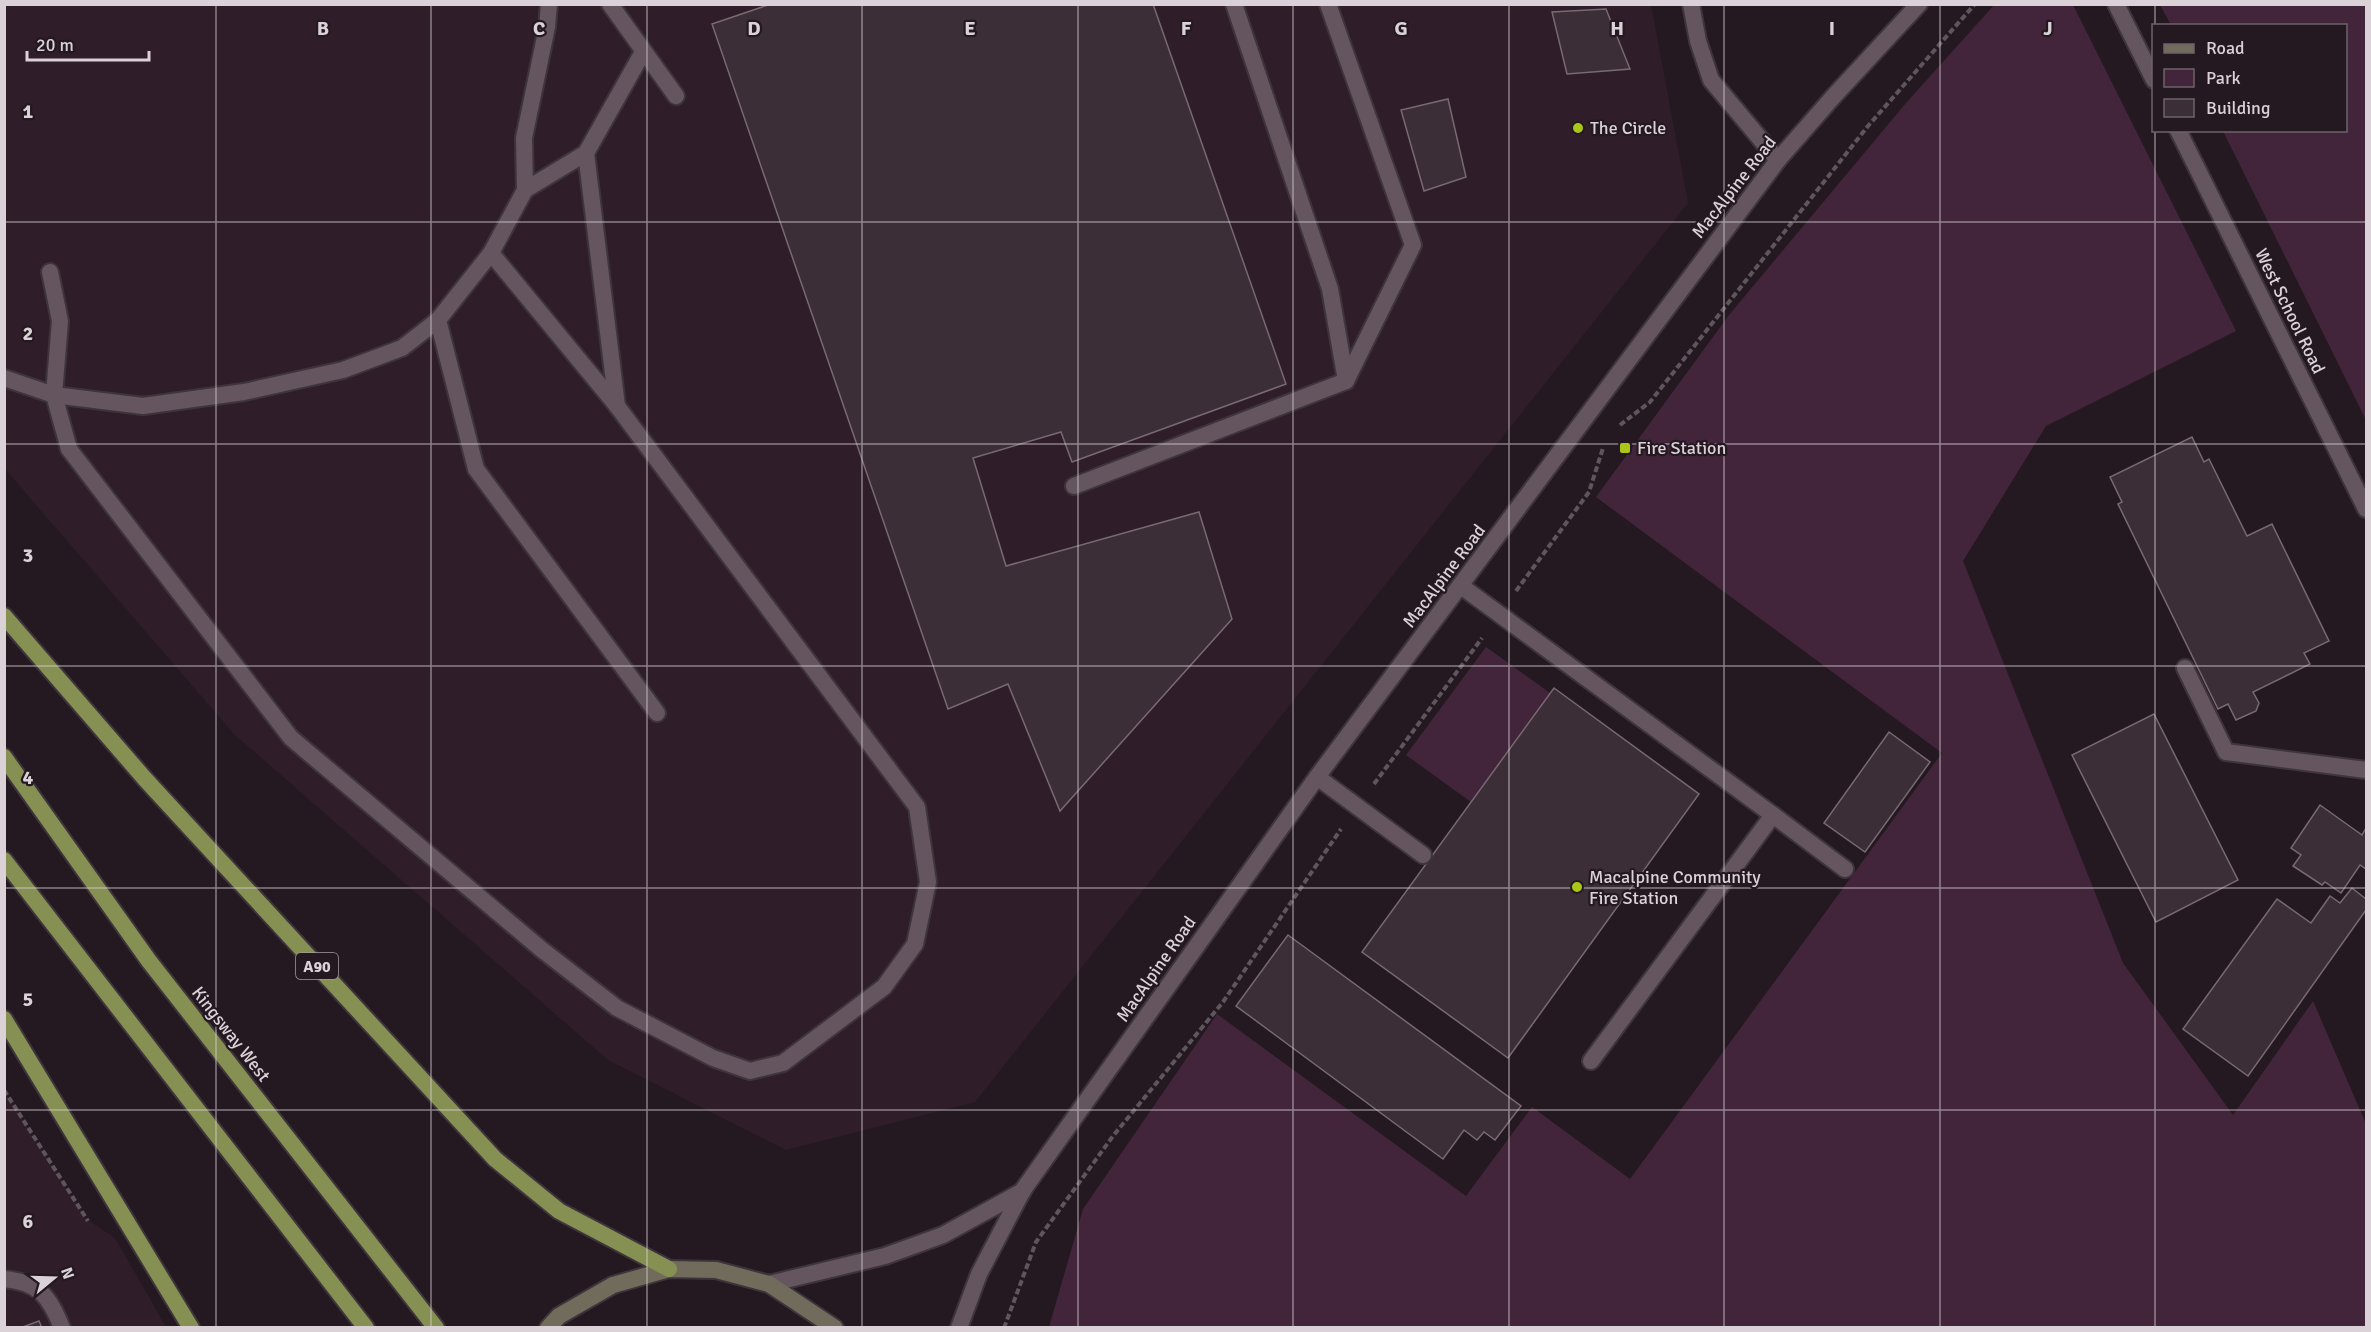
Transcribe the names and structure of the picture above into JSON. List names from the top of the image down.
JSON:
{
  "streets": {
    "highway": ["A90", "Kingsway West"],
    "street": ["MacAlpine Road", "West School Road"]
  },
  "places": {
    "other": ["The Circle", "Macalpine Community Fire Station"],
    "transit": ["Fire Station"]
  },
  "legend": ["Road", "Park", "Building"],
  "scale_bar": "20 m",
  "north": "right",
  "grid": {
    "columns": [
      "B",
      "C",
      "D",
      "E",
      "F",
      "G",
      "H",
      "I",
      "J"
    ],
    "rows": [
      "1",
      "2",
      "3",
      "4",
      "5",
      "6"
    ]
  }
}
